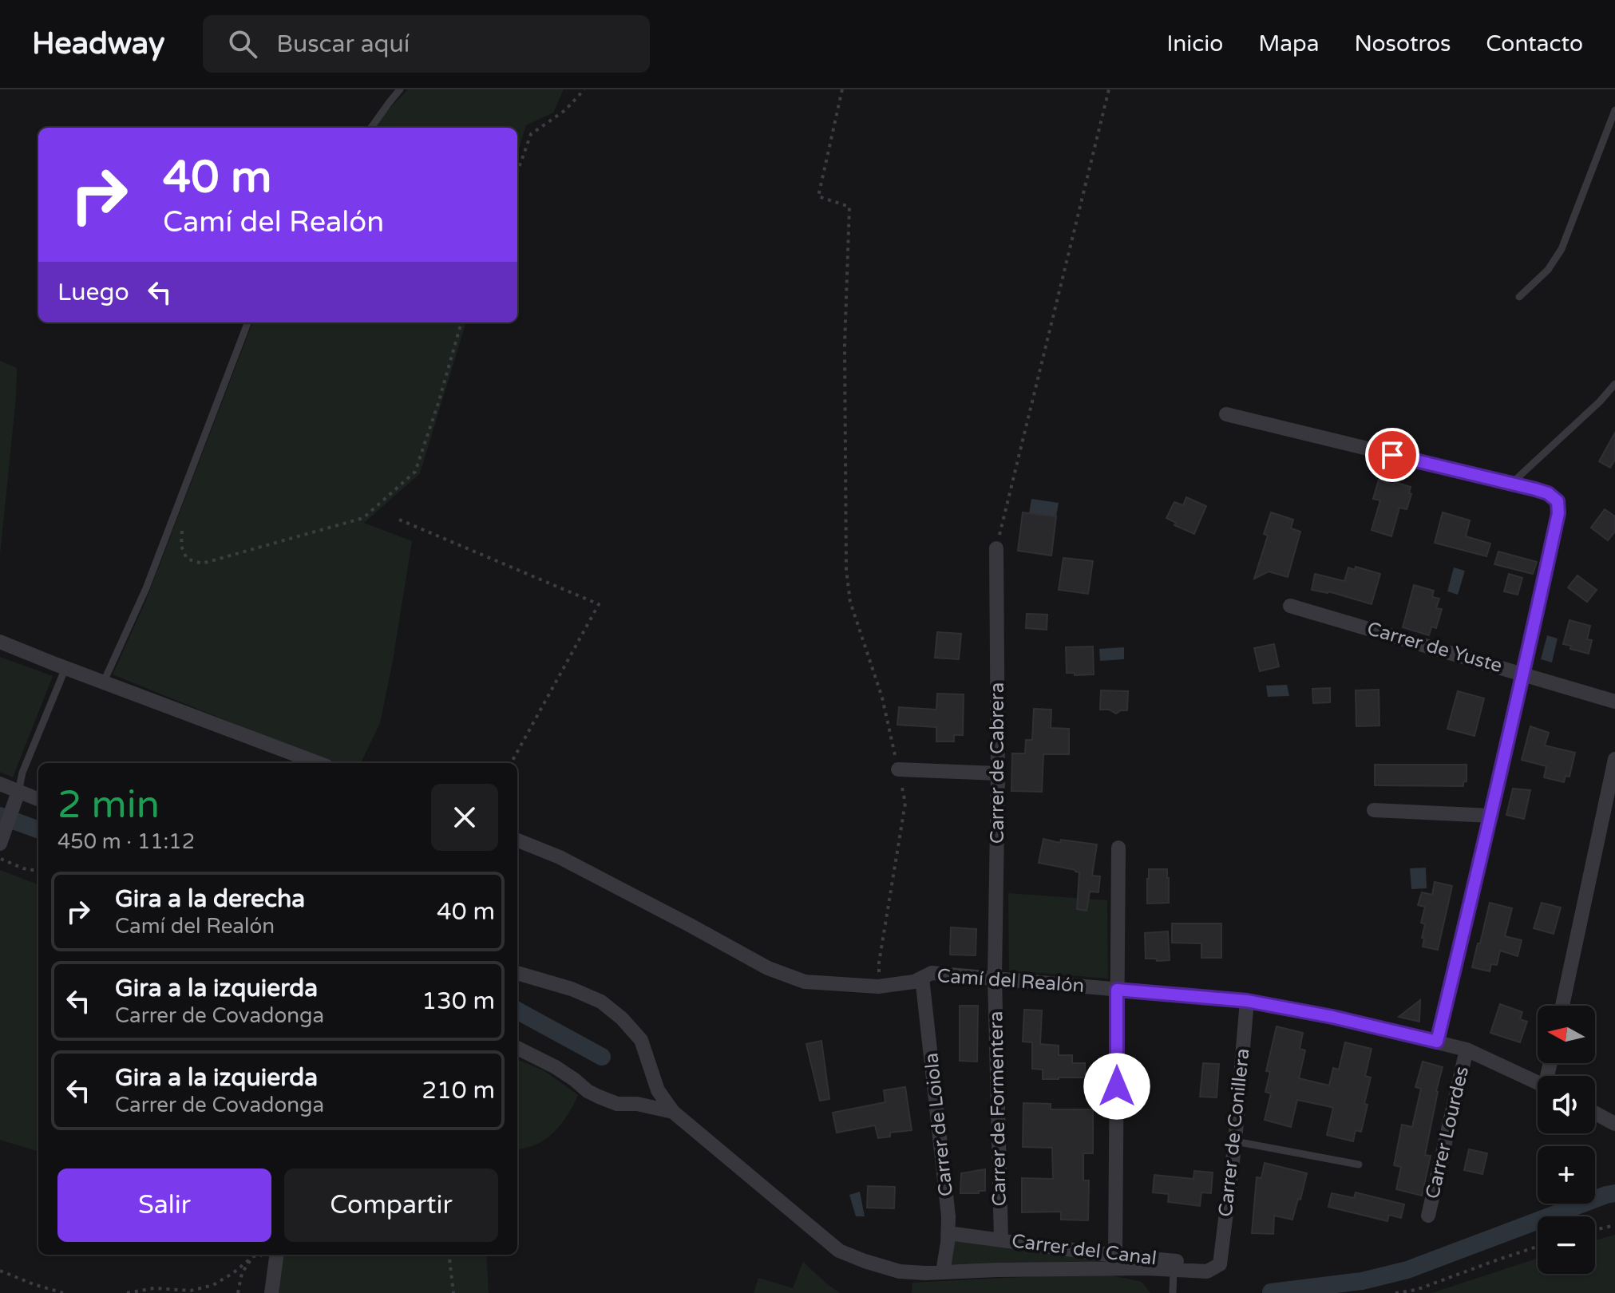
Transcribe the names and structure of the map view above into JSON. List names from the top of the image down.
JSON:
{
  "streets": {
    "street": [
      "Carrer de Yuste",
      "Carrer de Cabrera",
      "Camí del Realón",
      "Carrer de Formentera",
      "Carrer de Loiola",
      "Carrer de Conillera",
      "Carrer Lourdes",
      "Carrer del Canal"
    ]
  },
  "crossings": [
    ["Carrer de Cabrera", "Camí del Realón"],
    ["Carrer de Cabrera", "Carrer de Formentera"],
    ["Camí del Realón", "Carrer de Formentera"],
    ["Camí del Realón", "Carrer de Loiola"],
    ["Camí del Realón", "Carrer de Conillera"],
    ["Camí del Realón", "Carrer Lourdes"],
    ["Carrer de Formentera", "Carrer del Canal"],
    ["Carrer de Loiola", "Carrer del Canal"],
    ["Carrer de Conillera", "Carrer del Canal"]
  ],
  "north": "left",
  "page": {
    "header": "Headway",
    "search": "Buscar aquí",
    "nav": [
      "Inicio",
      "Mapa",
      "Nosotros",
      "Contacto"
    ],
    "turn": ["40 m", "Camí del Realón"],
    "then": "Luego",
    "heading": ["2 min", "450 m · 11:12"],
    "list": [
      {
        "name": "Gira a la derecha",
        "note": "Camí del Realón",
        "value": "40 m"
      },
      {
        "name": "Gira a la izquierda",
        "note": "Carrer de Covadonga",
        "value": "130 m"
      },
      {
        "name": "Gira a la izquierda",
        "note": "Carrer de Covadonga",
        "value": "210 m"
      }
    ],
    "map_buttons": ["+", "−"],
    "buttons": ["Salir", "Compartir"]
  }
}
